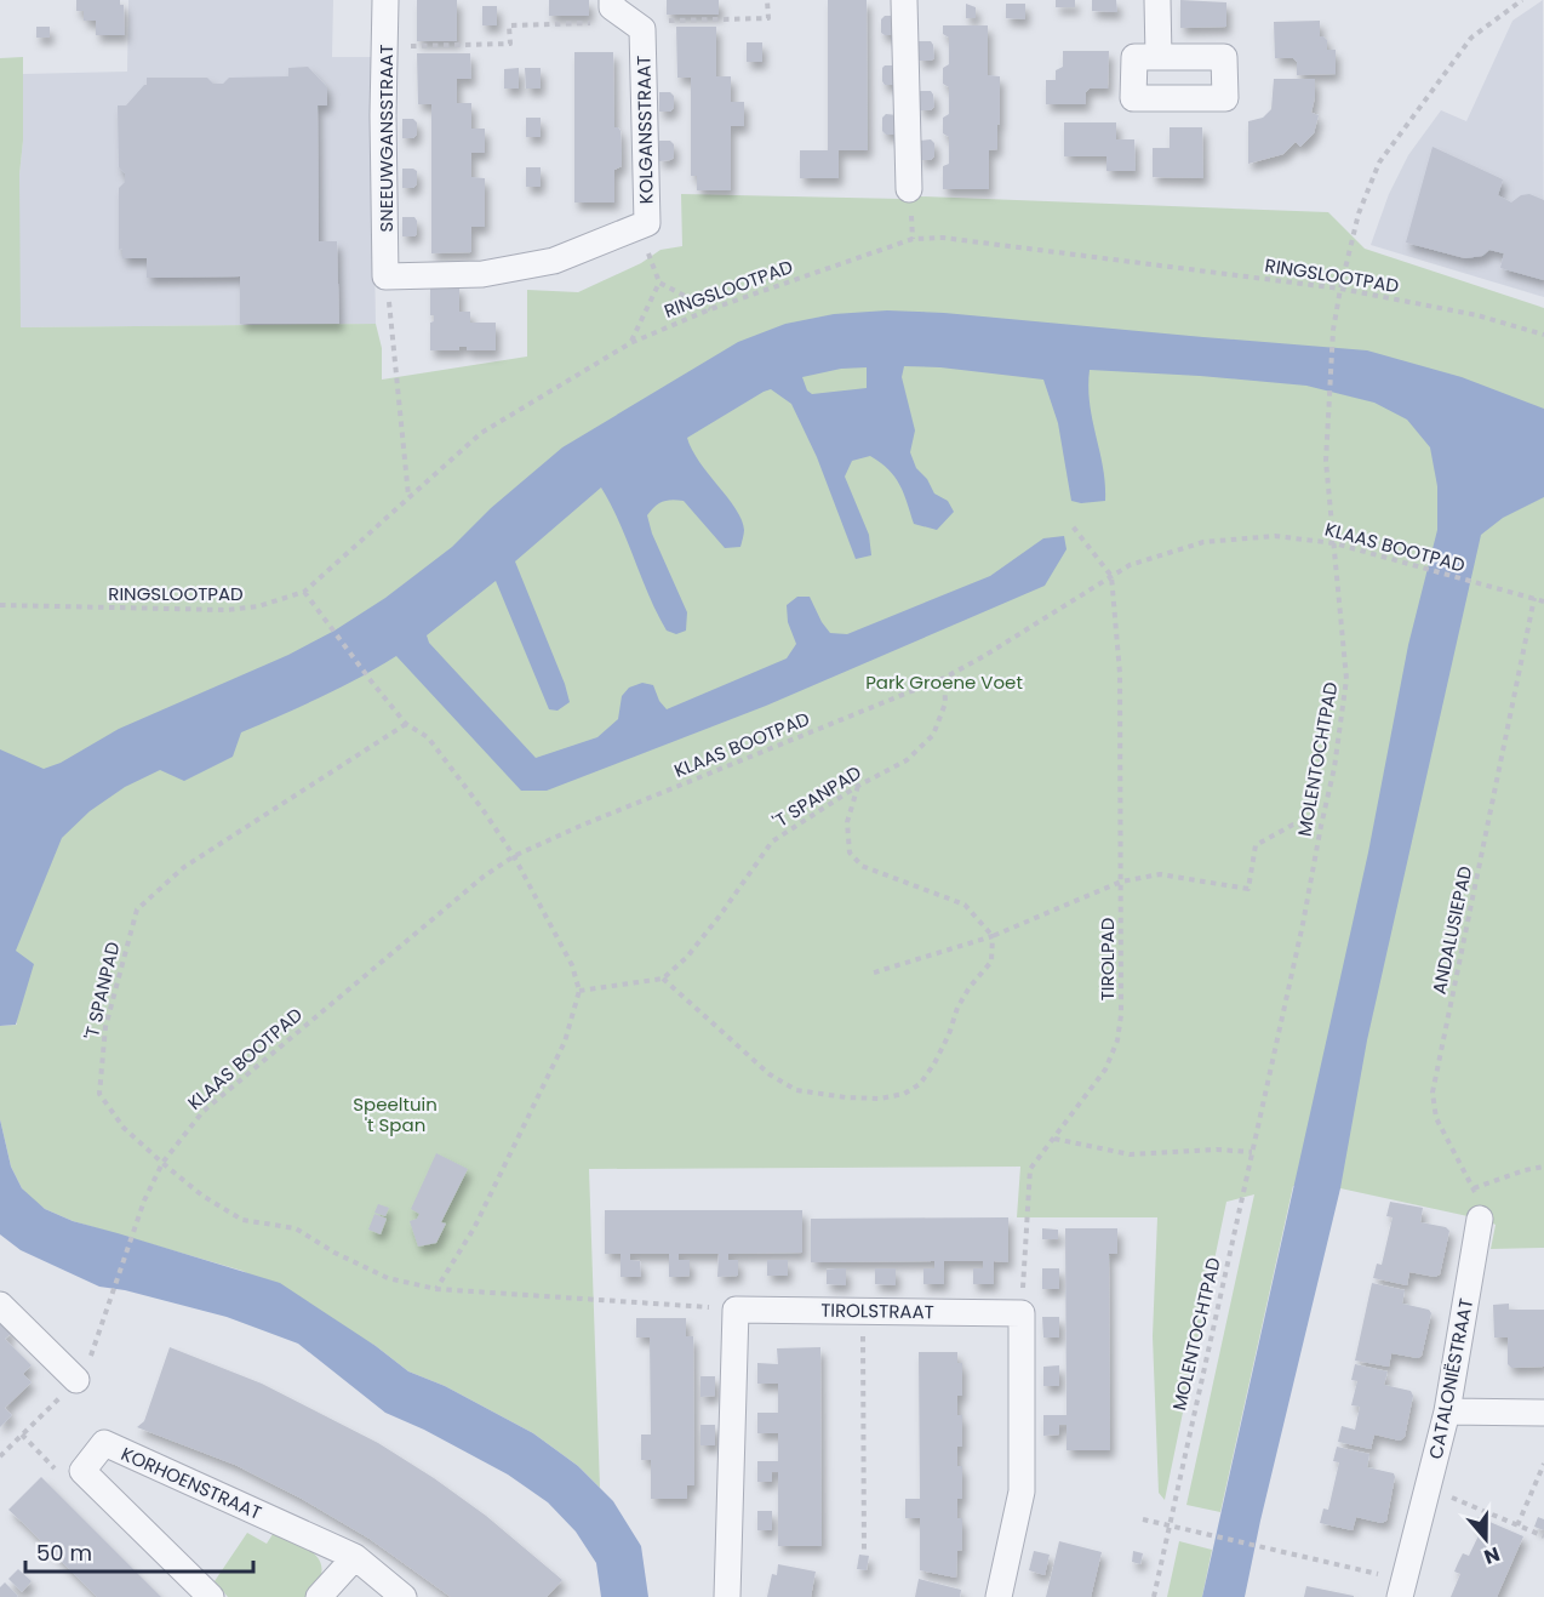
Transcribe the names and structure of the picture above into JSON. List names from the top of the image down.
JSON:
{
  "streets": {
    "street": [
      "KOLGANSSTRAAT",
      "SNEEUWGANSSTRAAT",
      "TIROLSTRAAT",
      "CATALONIËSTRAAT",
      "KORHOENSTRAAT"
    ],
    "path": [
      "RINGSLOOTPAD",
      "KLAAS BOOTPAD",
      "MOLENTOCHTPAD",
      "'T SPANPAD",
      "ANDALUSIEPAD",
      "TIROLPAD"
    ]
  },
  "crossings": [
    ["KOLGANSSTRAAT", "SNEEUWGANSSTRAAT"],
    ["RINGSLOOTPAD", "MOLENTOCHTPAD"],
    ["KLAAS BOOTPAD", "MOLENTOCHTPAD"],
    ["KLAAS BOOTPAD", "'T SPANPAD"],
    ["KLAAS BOOTPAD", "ANDALUSIEPAD"],
    ["KLAAS BOOTPAD", "TIROLPAD"],
    ["'T SPANPAD", "TIROLSTRAAT"],
    ["TIROLPAD", "TIROLSTRAAT"]
  ],
  "parks": ["Park Groene Voet", "Speeltuin 't Span"],
  "scale_bar": "50 m",
  "north": "bottom"
}
